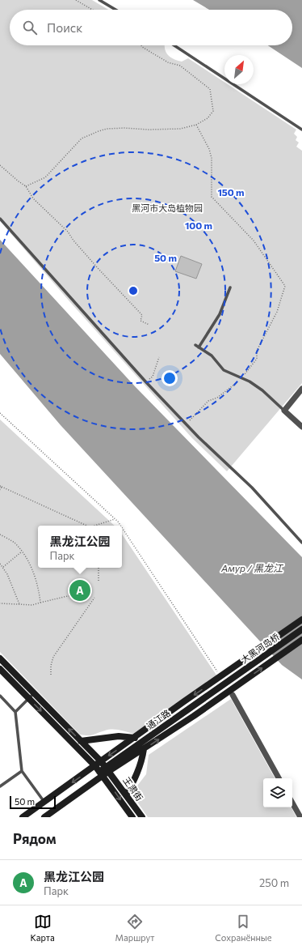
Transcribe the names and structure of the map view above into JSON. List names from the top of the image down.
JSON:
{
  "streets": {
    "main road": ["大黑河岛桥", "通江路", "王肃街"]
  },
  "crossings": [
    ["大黑河岛桥", "通江路"],
    ["通江路", "王肃街"]
  ],
  "water": ["Амур / 黑龙江"],
  "parks": ["黑河市大岛植物园"],
  "scale_bar": "50 m",
  "north": "top right",
  "page": {
    "search": "Поиск",
    "popup": ["黑龙江公园", "Парк"],
    "pins": "A",
    "scale": "50 m",
    "heading": "Рядом",
    "list": [
      {
        "mark": "A",
        "name": "黑龙江公园",
        "note": "Парк",
        "value": "250 m"
      }
    ],
    "nav": ["Карта", "Маршрут", "Сохранённые"]
  },
  "rings": ["150 m", "100 m", "50 m"]
}
